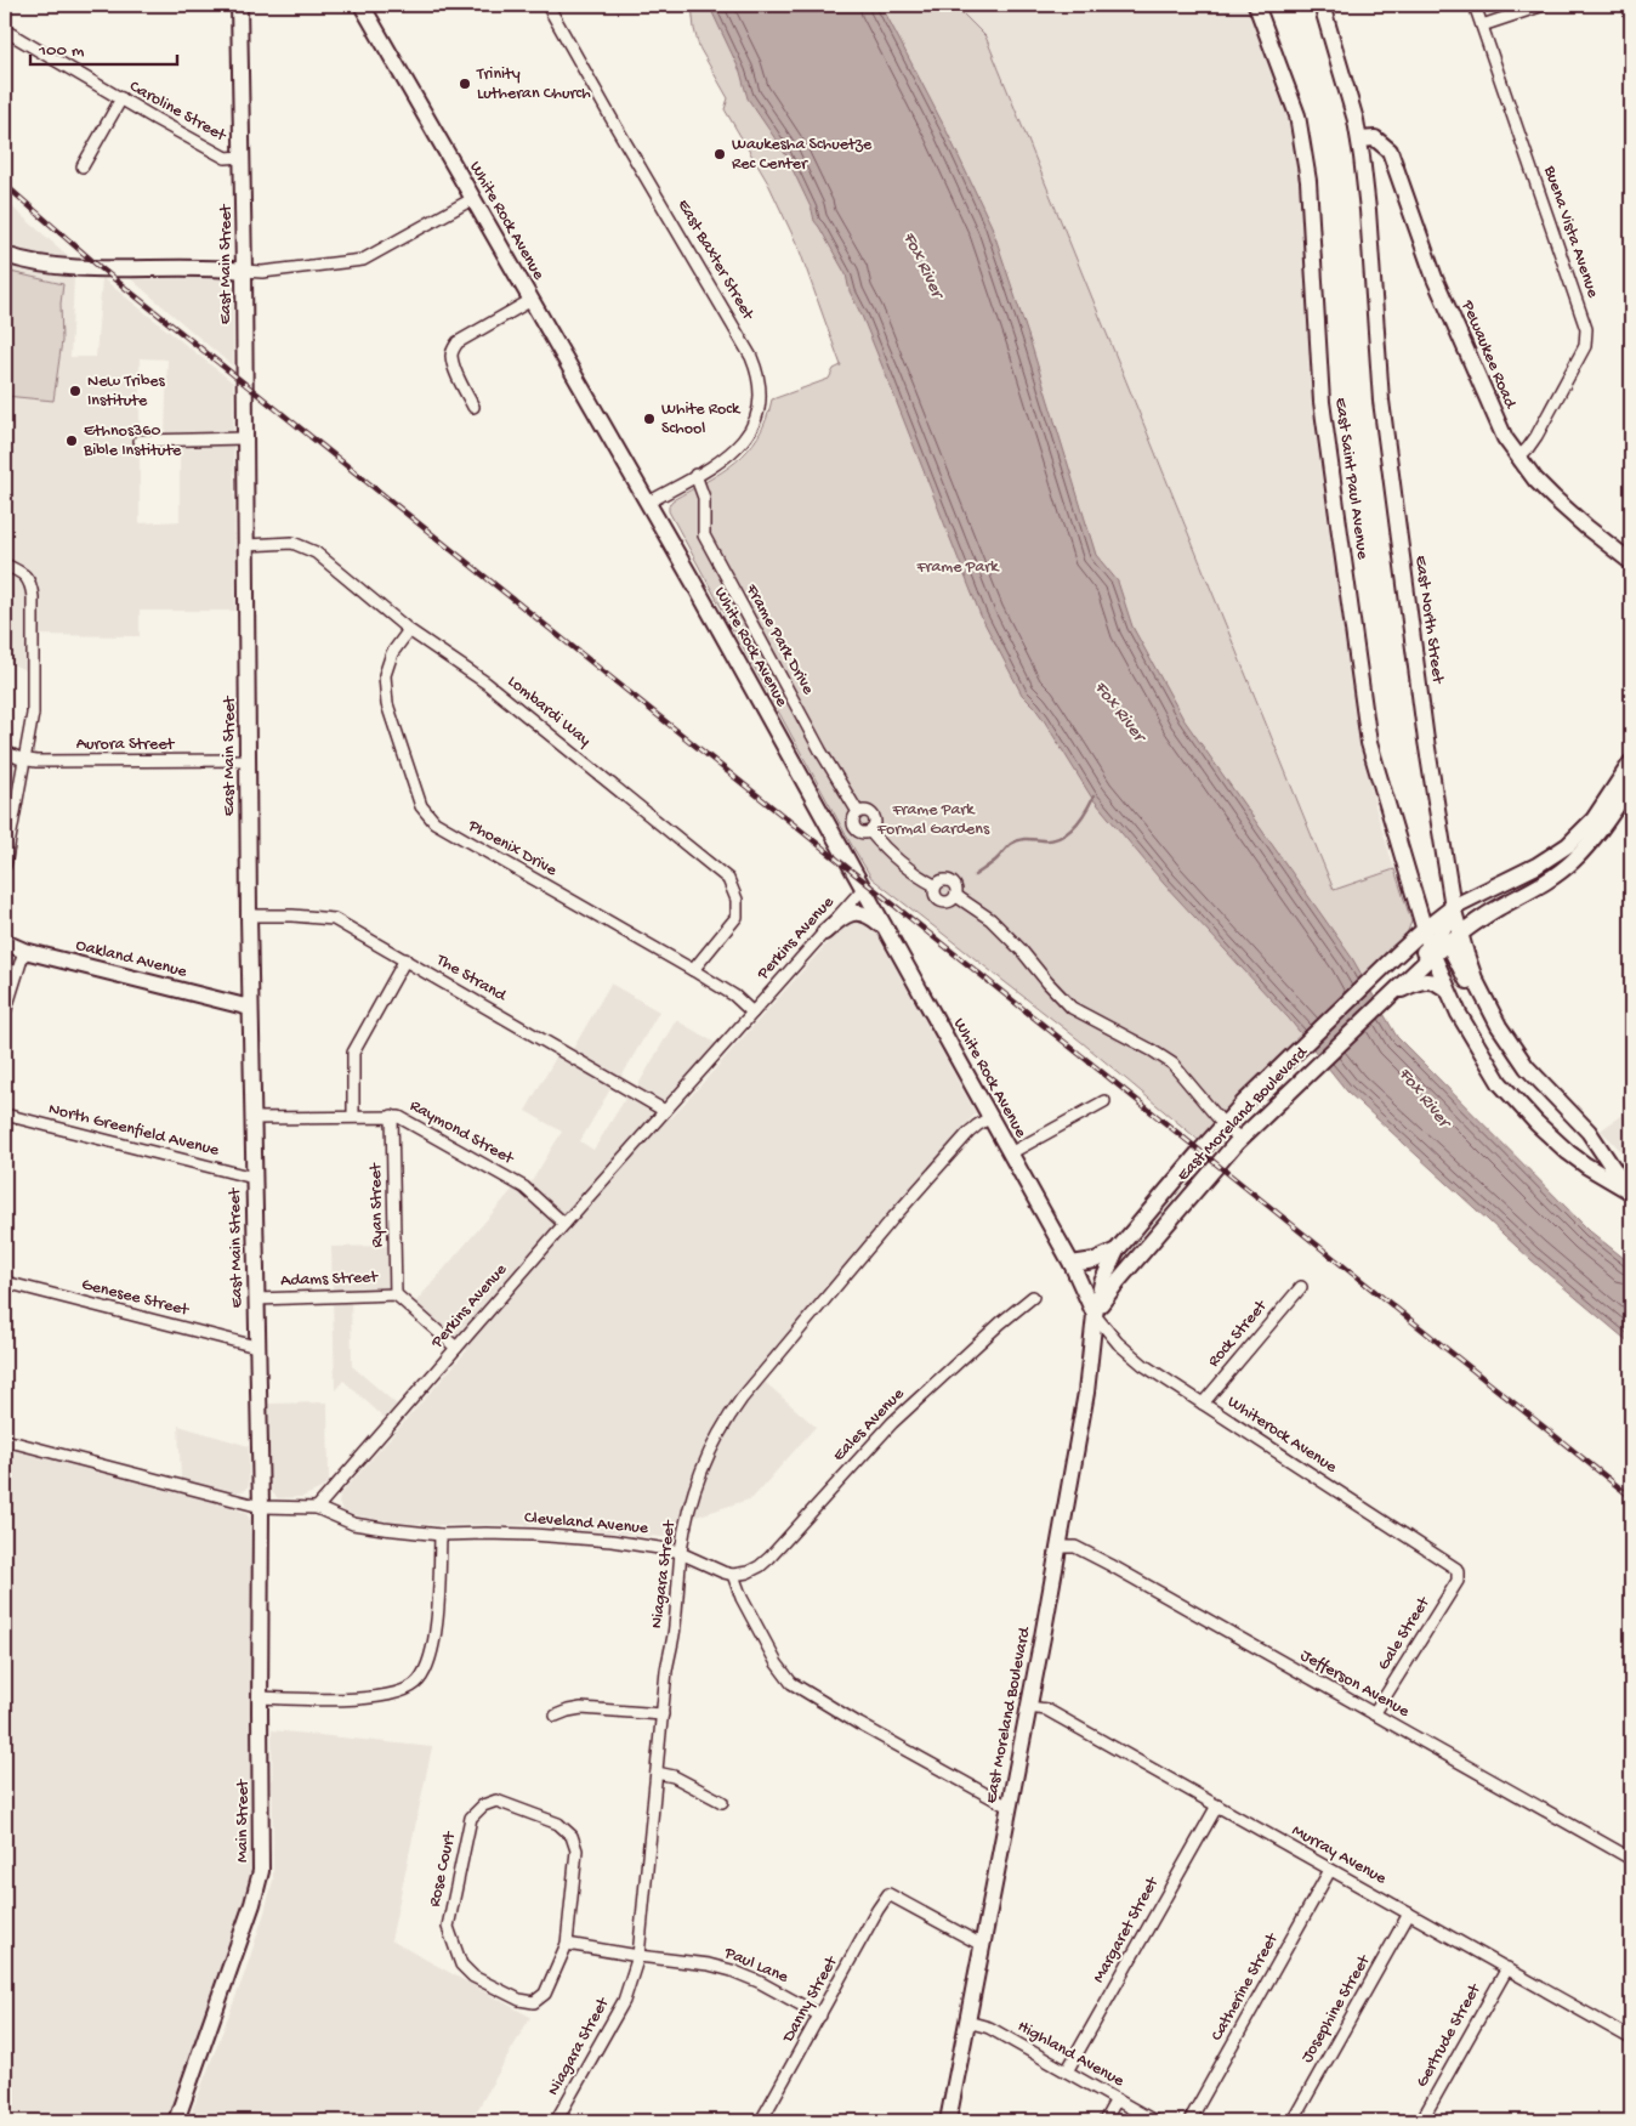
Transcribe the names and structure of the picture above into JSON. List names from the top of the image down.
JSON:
{
  "streets": {
    "main road": [
      "White Rock Avenue",
      "East Main Street",
      "Pewaukee Road",
      "East Saint Paul Avenue",
      "East North Street",
      "Oakland Avenue",
      "East Moreland Boulevard",
      "Main Street"
    ],
    "street": [
      "Caroline Street",
      "Buena Vista Avenue",
      "East Baxter Street",
      "Frame Park Drive",
      "Lombardi Way",
      "Aurora Street",
      "Phoenix Drive",
      "Perkins Avenue",
      "The Strand",
      "North Greenfield Avenue",
      "Raymond Street",
      "Ryan Street",
      "Adams Street",
      "Genesee Street",
      "Rock Street",
      "Eales Avenue",
      "Whiterock Avenue",
      "Cleveland Avenue",
      "Niagara Street",
      "Gale Street",
      "Jefferson Avenue",
      "Murray Avenue",
      "Rose Court",
      "Margaret Street",
      "Paul Lane",
      "Catherine Street",
      "Danny Street",
      "Josephine Street",
      "Gertrude Street",
      "Highland Avenue"
    ]
  },
  "crossings": [
    ["Caroline Street", "East Main Street"],
    ["White Rock Avenue", "East Baxter Street"],
    ["White Rock Avenue", "Perkins Avenue"],
    ["White Rock Avenue", "East Moreland Boulevard"],
    ["White Rock Avenue", "Whiterock Avenue"],
    ["White Rock Avenue", "Niagara Street"],
    ["Buena Vista Avenue", "Pewaukee Road"],
    ["East Baxter Street", "Frame Park Drive"],
    ["East Main Street", "Lombardi Way"],
    ["East Main Street", "Aurora Street"],
    ["East Main Street", "Oakland Avenue"],
    ["East Main Street", "The Strand"],
    ["East Main Street", "North Greenfield Avenue"],
    ["East Main Street", "Raymond Street"],
    ["East Main Street", "Adams Street"],
    ["East Main Street", "Genesee Street"],
    ["East Main Street", "Main Street"],
    ["Pewaukee Road", "East North Street"],
    ["East North Street", "East Moreland Boulevard"],
    ["Frame Park Drive", "East Moreland Boulevard"],
    ["Lombardi Way", "Phoenix Drive"],
    ["Phoenix Drive", "Perkins Avenue"],
    ["Perkins Avenue", "The Strand"],
    ["Perkins Avenue", "Raymond Street"],
    ["Perkins Avenue", "Adams Street"],
    ["Perkins Avenue", "Cleveland Avenue"],
    ["East Moreland Boulevard", "Whiterock Avenue"],
    ["East Moreland Boulevard", "Jefferson Avenue"],
    ["East Moreland Boulevard", "Murray Avenue"],
    ["East Moreland Boulevard", "Danny Street"],
    ["East Moreland Boulevard", "Highland Avenue"],
    ["Raymond Street", "Ryan Street"],
    ["Ryan Street", "Adams Street"],
    ["Rock Street", "Whiterock Avenue"],
    ["Eales Avenue", "Cleveland Avenue"],
    ["Whiterock Avenue", "Gale Street"],
    ["Cleveland Avenue", "Niagara Street"],
    ["Niagara Street", "Paul Lane"],
    ["Gale Street", "Jefferson Avenue"],
    ["Murray Avenue", "Margaret Street"],
    ["Murray Avenue", "Catherine Street"],
    ["Murray Avenue", "Josephine Street"],
    ["Murray Avenue", "Gertrude Street"],
    ["Margaret Street", "Highland Avenue"],
    ["Paul Lane", "Danny Street"]
  ],
  "water": ["Fox River"],
  "parks": ["Frame Park", "Frame Park Formal Gardens"],
  "places": [
    "Trinity Lutheran Church",
    "Waukesha Schuetze Rec Center",
    "New Tribes Institute",
    "White Rock School",
    "Ethnos360 Bible Institute"
  ],
  "scale_bar": "100 m"
}
